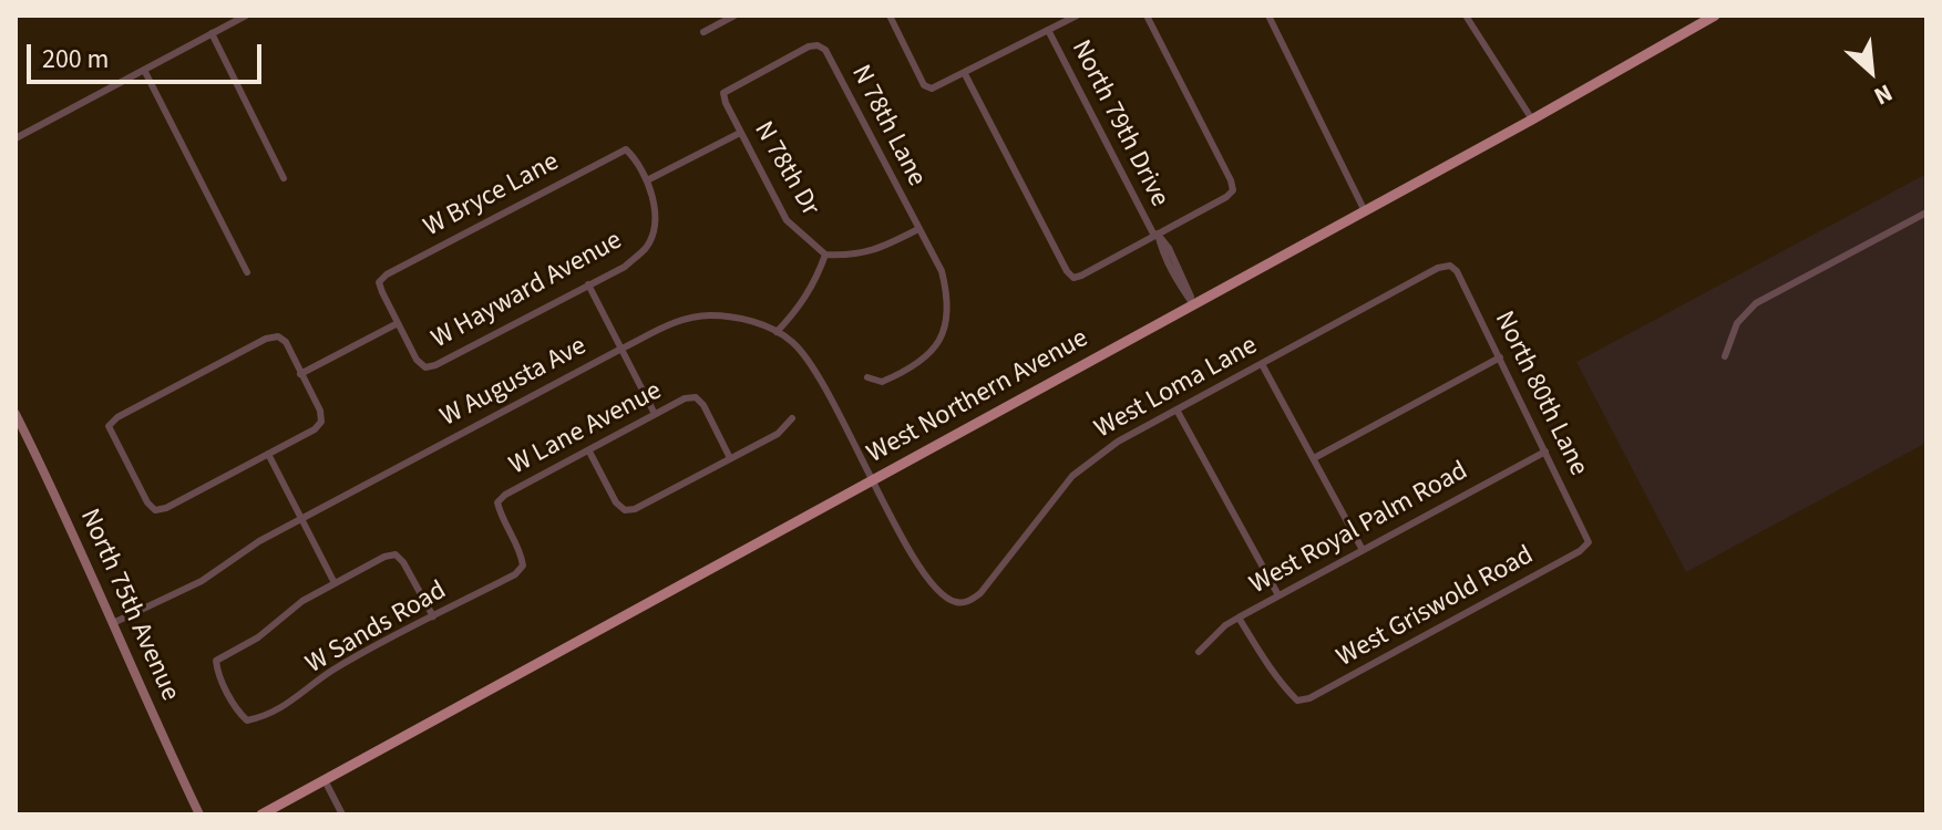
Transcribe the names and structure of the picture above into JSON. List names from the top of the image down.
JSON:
{
  "streets": {
    "main road": ["West Northern Avenue", "North 75th Avenue"],
    "street": [
      "North 79th Drive",
      "N 78th Lane",
      "N 78th Dr",
      "W Bryce Lane",
      "W Hayward Avenue",
      "W Augusta Ave",
      "West Loma Lane",
      "North 80th Lane",
      "W Lane Avenue",
      "West Royal Palm Road",
      "West Griswold Road",
      "W Sands Road"
    ]
  },
  "crossings": [
    ["North 79th Drive", "West Northern Avenue"],
    ["N 78th Lane", "N 78th Dr"],
    ["W Bryce Lane", "W Hayward Avenue"],
    ["W Augusta Ave", "North 75th Avenue"],
    ["West Loma Lane", "North 80th Lane"],
    ["West Loma Lane", "West Northern Avenue"],
    ["North 80th Lane", "West Royal Palm Road"],
    ["North 80th Lane", "West Griswold Road"],
    ["W Lane Avenue", "W Sands Road"],
    ["West Royal Palm Road", "West Griswold Road"]
  ],
  "scale_bar": "200 m",
  "north": "bottom right"
}
